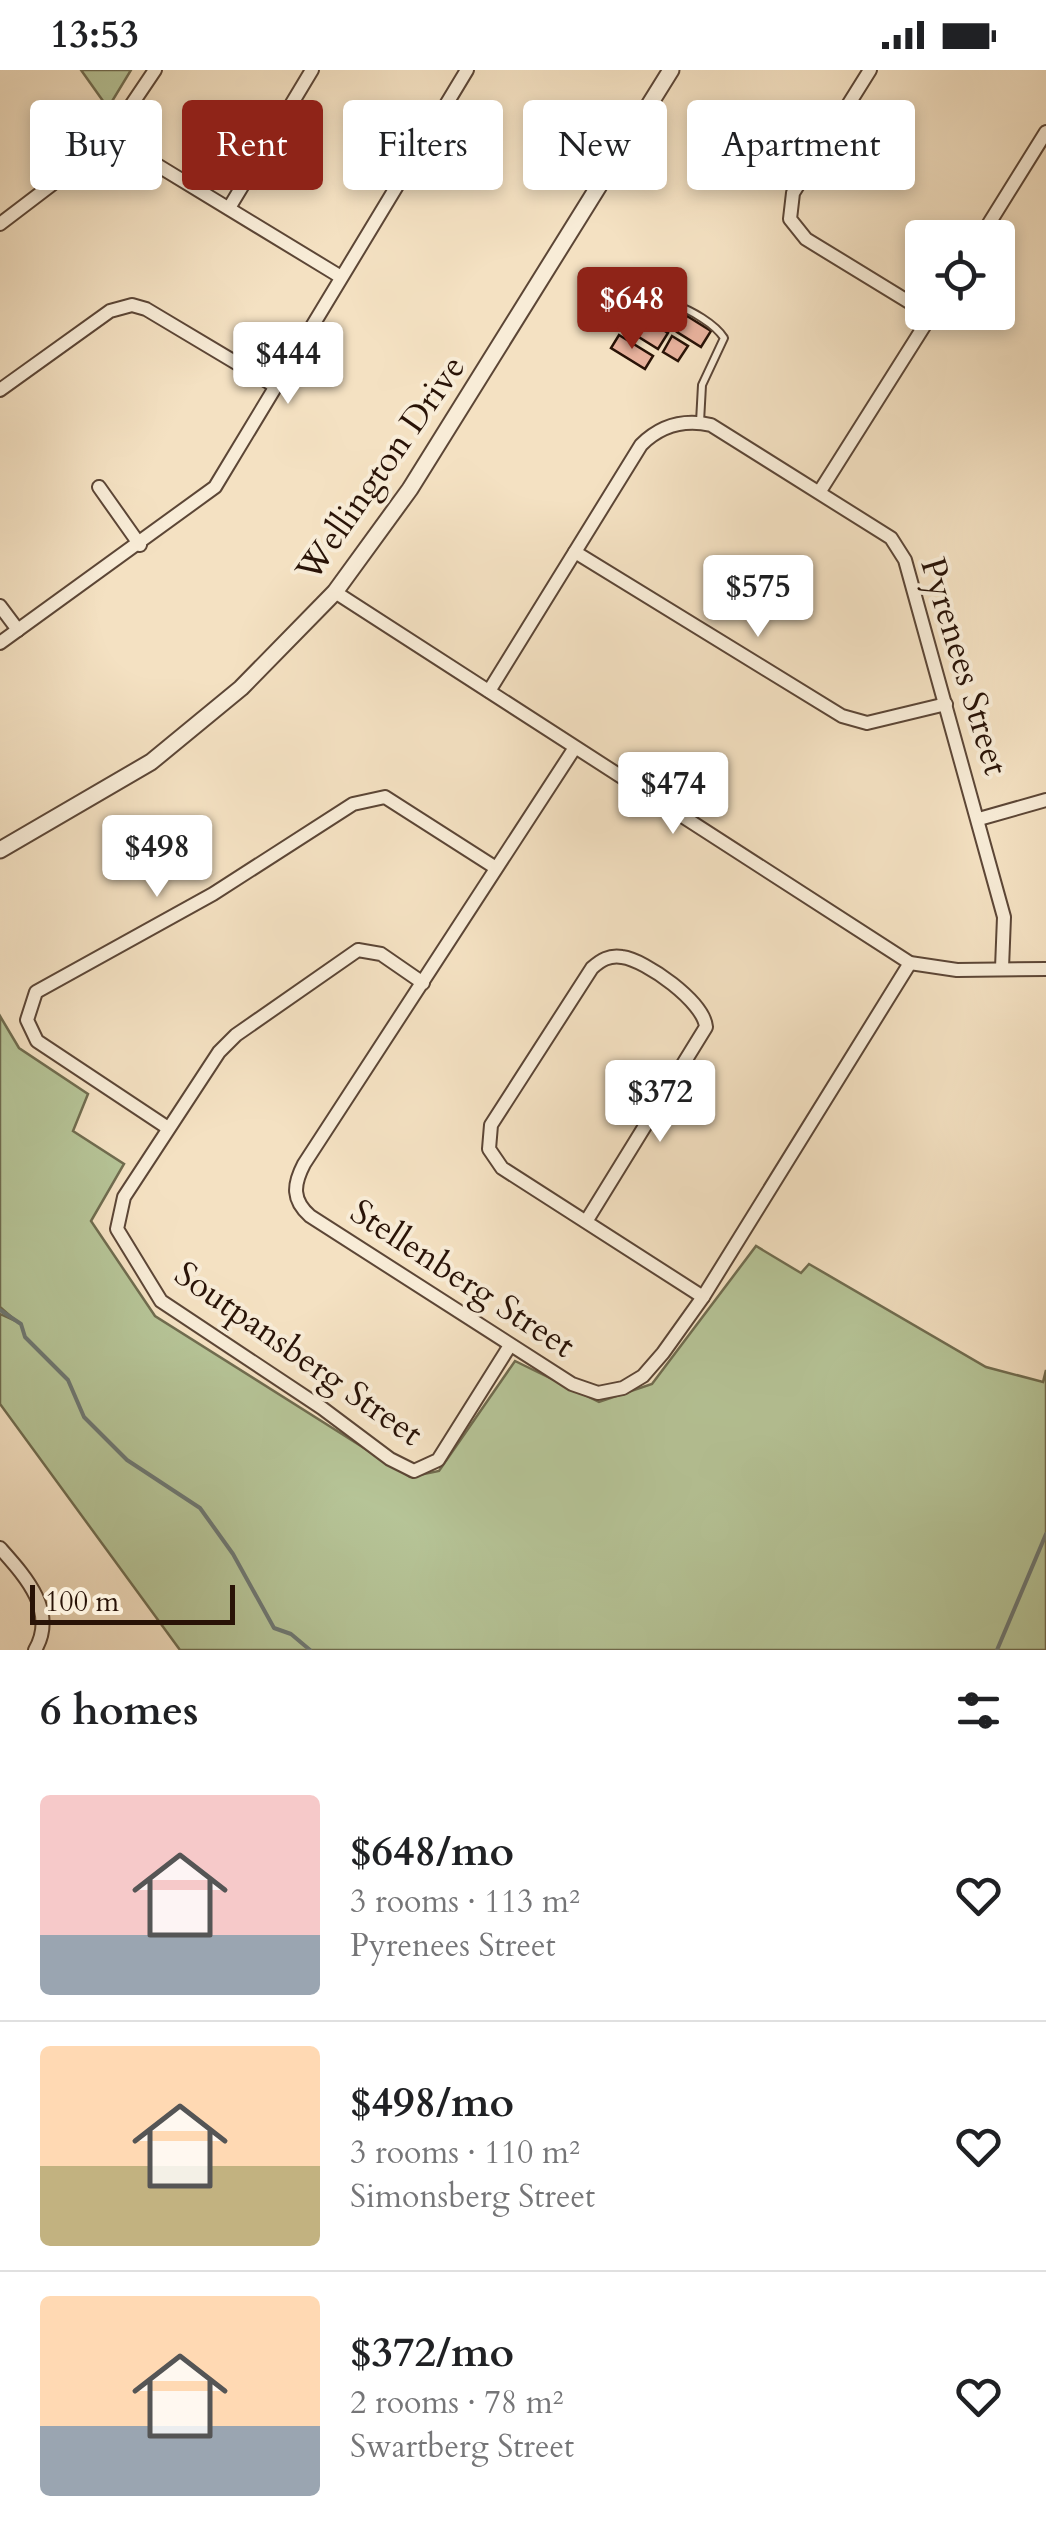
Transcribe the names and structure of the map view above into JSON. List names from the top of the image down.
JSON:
{
  "streets": {
    "street": [
      "Wellington Drive",
      "Pyrenees Street",
      "Stellenberg Street",
      "Soutpansberg Street"
    ]
  },
  "crossings": [
    ["Stellenberg Street", "Soutpansberg Street"]
  ],
  "scale_bar": "100 m",
  "page": {
    "status": "13:53",
    "chip": [
      "Buy",
      "Rent",
      "Filters",
      "New",
      "Apartment"
    ],
    "price": [
      "$648",
      "$444",
      "$575",
      "$474",
      "$498",
      "$372"
    ],
    "scale": "100 m",
    "heading": "6 homes",
    "list": [
      {
        "name": "$648/mo",
        "note": "3 rooms · 113 m² · Pyrenees Street"
      },
      {
        "name": "$498/mo",
        "note": "3 rooms · 110 m² · Simonsberg Street"
      },
      {
        "name": "$372/mo",
        "note": "2 rooms · 78 m² · Swartberg Street"
      }
    ]
  }
}
